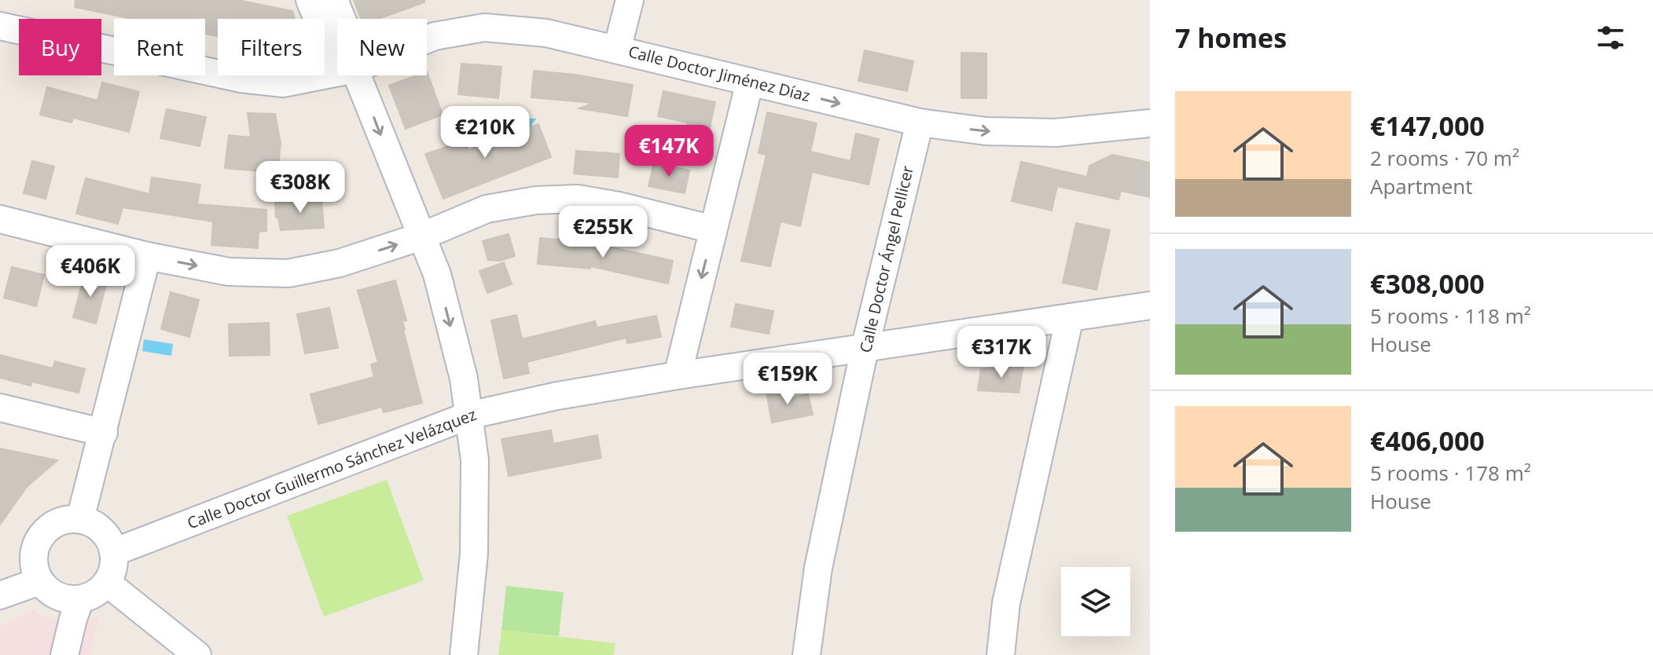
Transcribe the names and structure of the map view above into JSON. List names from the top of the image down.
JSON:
{
  "streets": {
    "street": ["Calle Doctor Jiménez Díaz", "Calle Doctor Ángel Pellicer", "Calle Doctor Guillermo Sánchez Velázquez"]
  },
  "crossings": [
    ["Calle Doctor Jiménez Díaz", "Calle Doctor Ángel Pellicer"],
    ["Calle Doctor Ángel Pellicer", "Calle Doctor Guillermo Sánchez Velázquez"]
  ],
  "one_way": ["Calle Doctor Jiménez Díaz"],
  "page": {
    "heading": "7 homes",
    "chip": [
      "Buy",
      "Rent",
      "Filters",
      "New"
    ],
    "list": [
      {
        "name": "€147,000",
        "note": "2 rooms · 70 m² · Apartment"
      },
      {
        "name": "€308,000",
        "note": "5 rooms · 118 m² · House"
      },
      {
        "name": "€406,000",
        "note": "5 rooms · 178 m² · House"
      }
    ],
    "price": [
      "€210K",
      "€147K",
      "€308K",
      "€255K",
      "€406K",
      "€317K",
      "€159K"
    ]
  }
}
